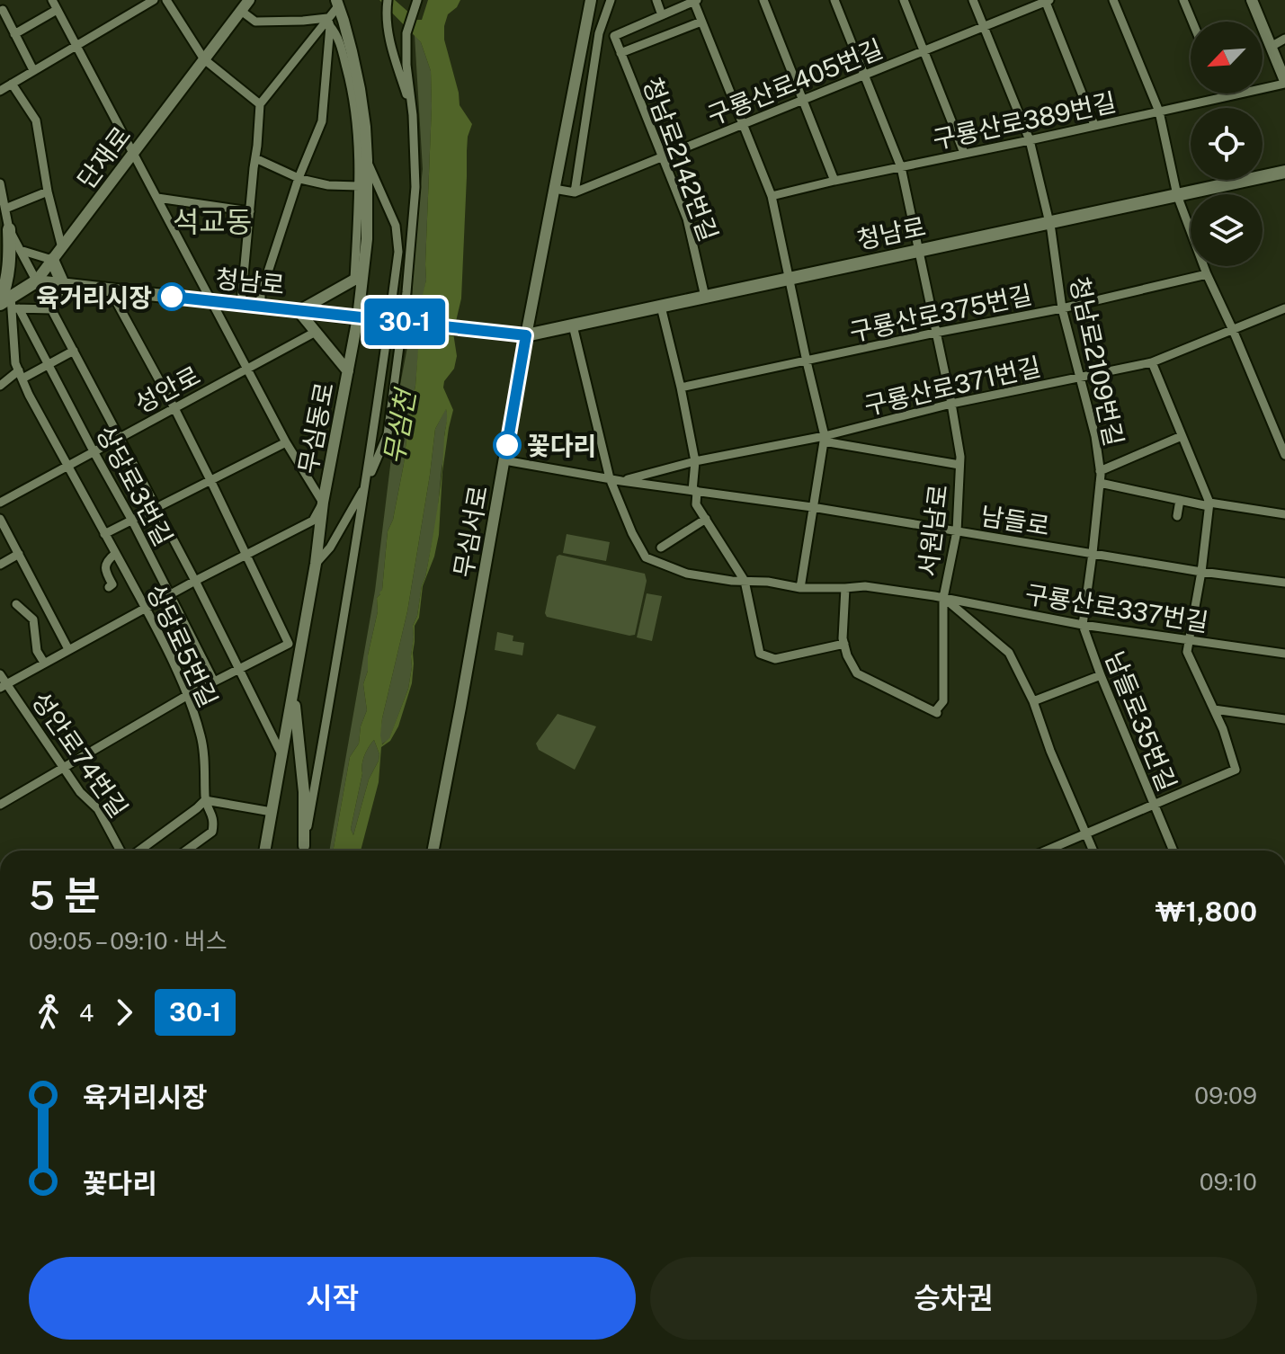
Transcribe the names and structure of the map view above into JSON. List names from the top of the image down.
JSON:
{
  "streets": {
    "main road": ["청남로"],
    "street": [
      "구룡산로405번길",
      "구룡산로389번길",
      "단재로",
      "청남로2142번길",
      "구룡산로375번길",
      "청남로2109번길",
      "구룡산로371번길",
      "성안로",
      "무심동로",
      "상당로3번길",
      "남들로",
      "서원남로",
      "무심서로",
      "구룡산로337번길",
      "상당로5번길",
      "남들로35번길",
      "성안로74번길"
    ]
  },
  "crossings": [
    ["구룡산로405번길", "청남로2142번길"],
    ["구룡산로405번길", "청남로2109번길"],
    ["구룡산로405번길", "서원남로"],
    ["구룡산로389번길", "청남로2109번길"],
    ["구룡산로389번길", "서원남로"],
    ["단재로", "청남로"],
    ["청남로2142번길", "청남로"],
    ["청남로", "청남로2109번길"],
    ["청남로", "무심동로"],
    ["청남로", "서원남로"],
    ["청남로", "무심서로"],
    ["청남로", "구룡산로337번길"],
    ["구룡산로375번길", "청남로2109번길"],
    ["구룡산로375번길", "서원남로"],
    ["청남로2109번길", "구룡산로371번길"],
    ["청남로2109번길", "남들로"],
    ["청남로2109번길", "남들로35번길"],
    ["구룡산로371번길", "남들로"],
    ["구룡산로371번길", "서원남로"],
    ["성안로", "상당로3번길"],
    ["성안로", "상당로5번길"],
    ["상당로3번길", "상당로5번길"],
    ["남들로", "서원남로"],
    ["남들로", "무심서로"],
    ["남들로", "구룡산로337번길"],
    ["남들로", "남들로35번길"],
    ["서원남로", "구룡산로337번길"],
    ["구룡산로337번길", "남들로35번길"]
  ],
  "districts": ["석교동"],
  "water": ["무심천"],
  "places": ["육거리시장", "꽃다리"],
  "lines": ["bus line 30-1"],
  "north": "bottom left",
  "page": {
    "on_map": "30-1",
    "heading": ["5 분", "09:05 – 09:10 · 버스", "₩1,800"],
    "legs": ["4", "30-1"],
    "list": [
      {
        "name": "육거리시장",
        "value": "09:09"
      },
      {
        "name": "꽃다리",
        "value": "09:10"
      }
    ],
    "buttons": ["시작", "승차권"]
  }
}
